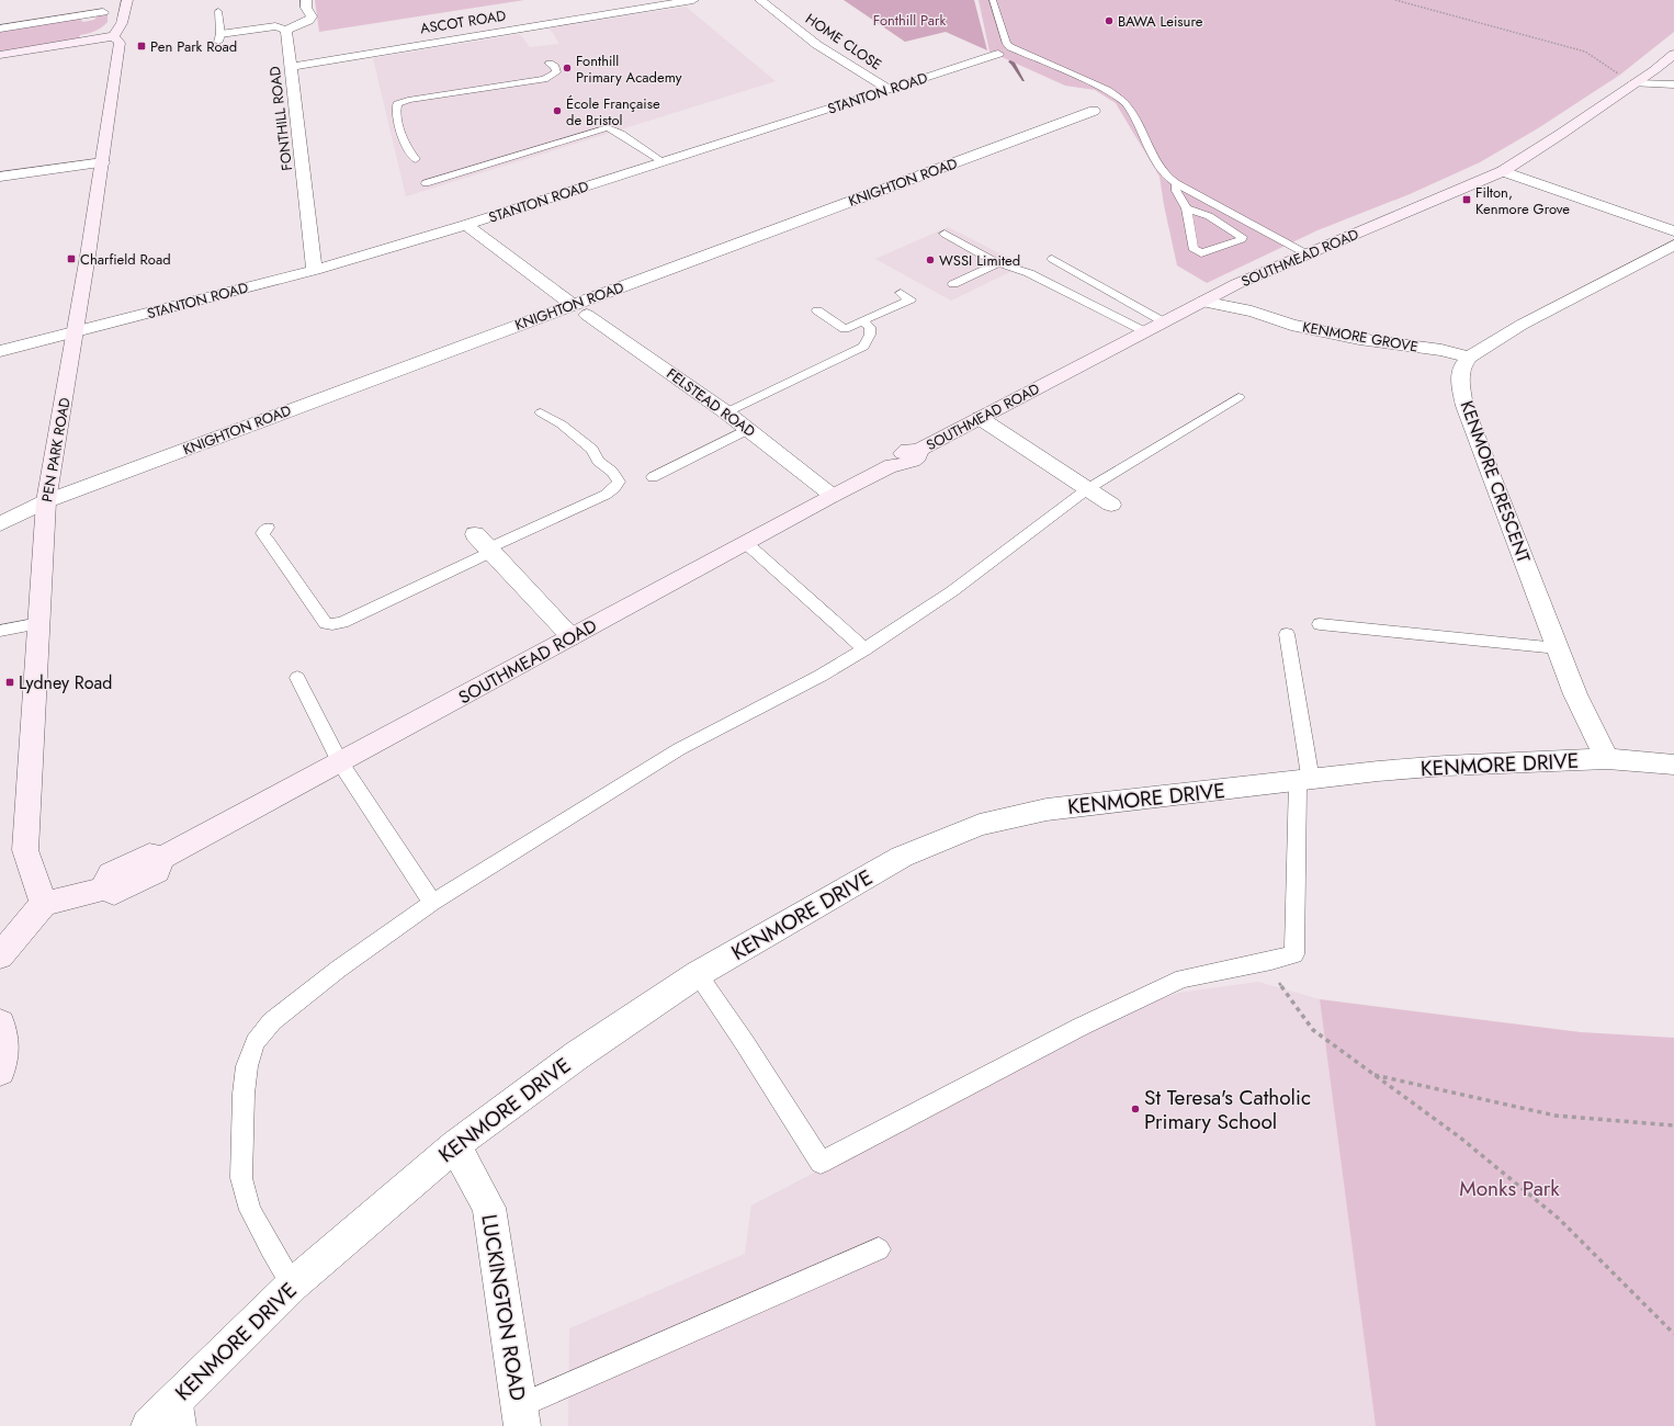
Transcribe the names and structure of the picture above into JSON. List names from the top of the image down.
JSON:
{
  "streets": {
    "main road": ["SOUTHMEAD ROAD", "PEN PARK ROAD"],
    "street": [
      "ASCOT ROAD",
      "HOME CLOSE",
      "STANTON ROAD",
      "FONTHILL ROAD",
      "KNIGHTON ROAD",
      "KENMORE GROVE",
      "FELSTEAD ROAD",
      "KENMORE CRESCENT",
      "KENMORE DRIVE",
      "LUCKINGTON ROAD"
    ]
  },
  "crossings": [
    ["ASCOT ROAD", "FONTHILL ROAD"],
    ["HOME CLOSE", "STANTON ROAD"],
    ["STANTON ROAD", "FONTHILL ROAD"],
    ["STANTON ROAD", "FELSTEAD ROAD"],
    ["STANTON ROAD", "PEN PARK ROAD"],
    ["KNIGHTON ROAD", "FELSTEAD ROAD"],
    ["KNIGHTON ROAD", "PEN PARK ROAD"],
    ["SOUTHMEAD ROAD", "KENMORE GROVE"],
    ["SOUTHMEAD ROAD", "FELSTEAD ROAD"],
    ["SOUTHMEAD ROAD", "PEN PARK ROAD"],
    ["KENMORE GROVE", "KENMORE CRESCENT"],
    ["KENMORE CRESCENT", "KENMORE DRIVE"],
    ["KENMORE DRIVE", "LUCKINGTON ROAD"]
  ],
  "parks": ["Fonthill Park", "Monks Park"],
  "places": {
    "other": [
      "BAWA Leisure",
      "Fonthill Primary Academy",
      "École Française de Bristol",
      "WSSI Limited",
      "St Teresa's Catholic Primary School"
    ],
    "transit": [
      "Pen Park Road",
      "Filton, Kenmore Grove",
      "Charfield Road",
      "Lydney Road"
    ]
  }
}
